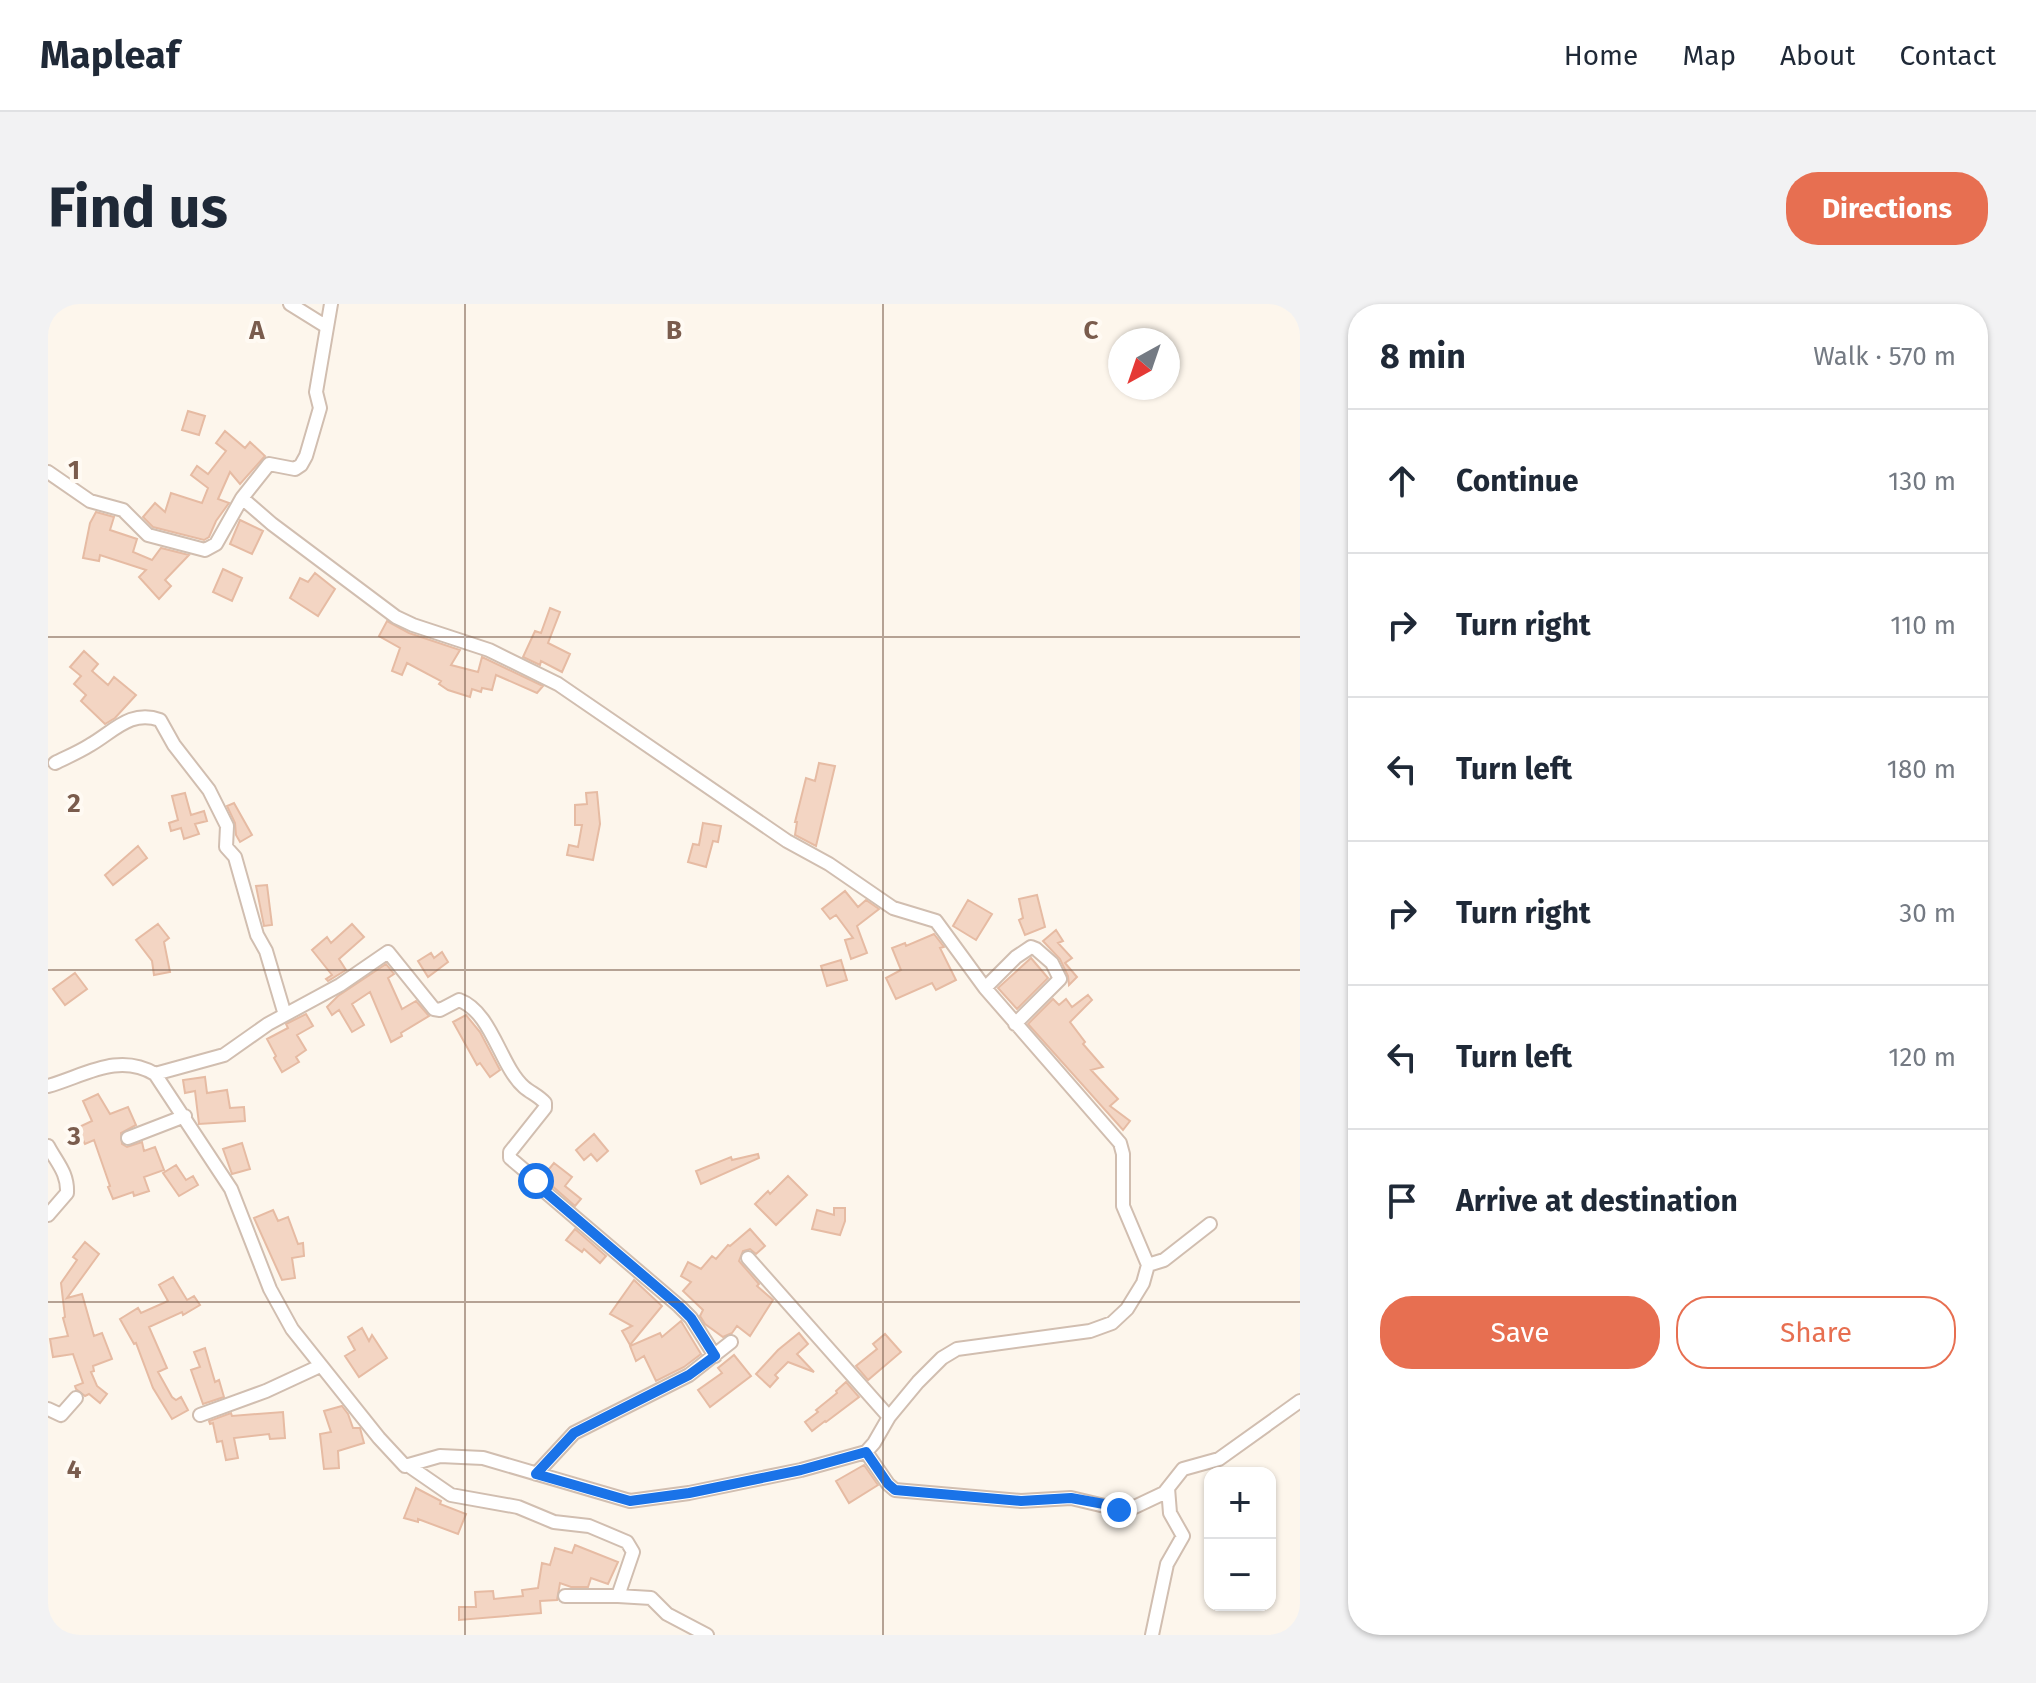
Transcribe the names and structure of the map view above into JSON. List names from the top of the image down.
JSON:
{
  "north": "bottom left",
  "page": {
    "header": "Mapleaf",
    "nav": [
      "Home",
      "Map",
      "About",
      "Contact"
    ],
    "buttons": [
      "Directions",
      ["Save", "Share"]
    ],
    "title": "Find us",
    "heading": ["8 min", "Walk · 570 m"],
    "list": [
      ["Continue", "130 m"],
      ["Turn right", "110 m"],
      ["Turn left", "180 m"],
      ["Turn right", "30 m"],
      ["Turn left", "120 m"],
      "Arrive at destination"
    ],
    "map_buttons": ["+", "−"]
  },
  "grid": {
    "columns": ["A", "B", "C"],
    "rows": [
      "1",
      "2",
      "3",
      "4"
    ]
  }
}
